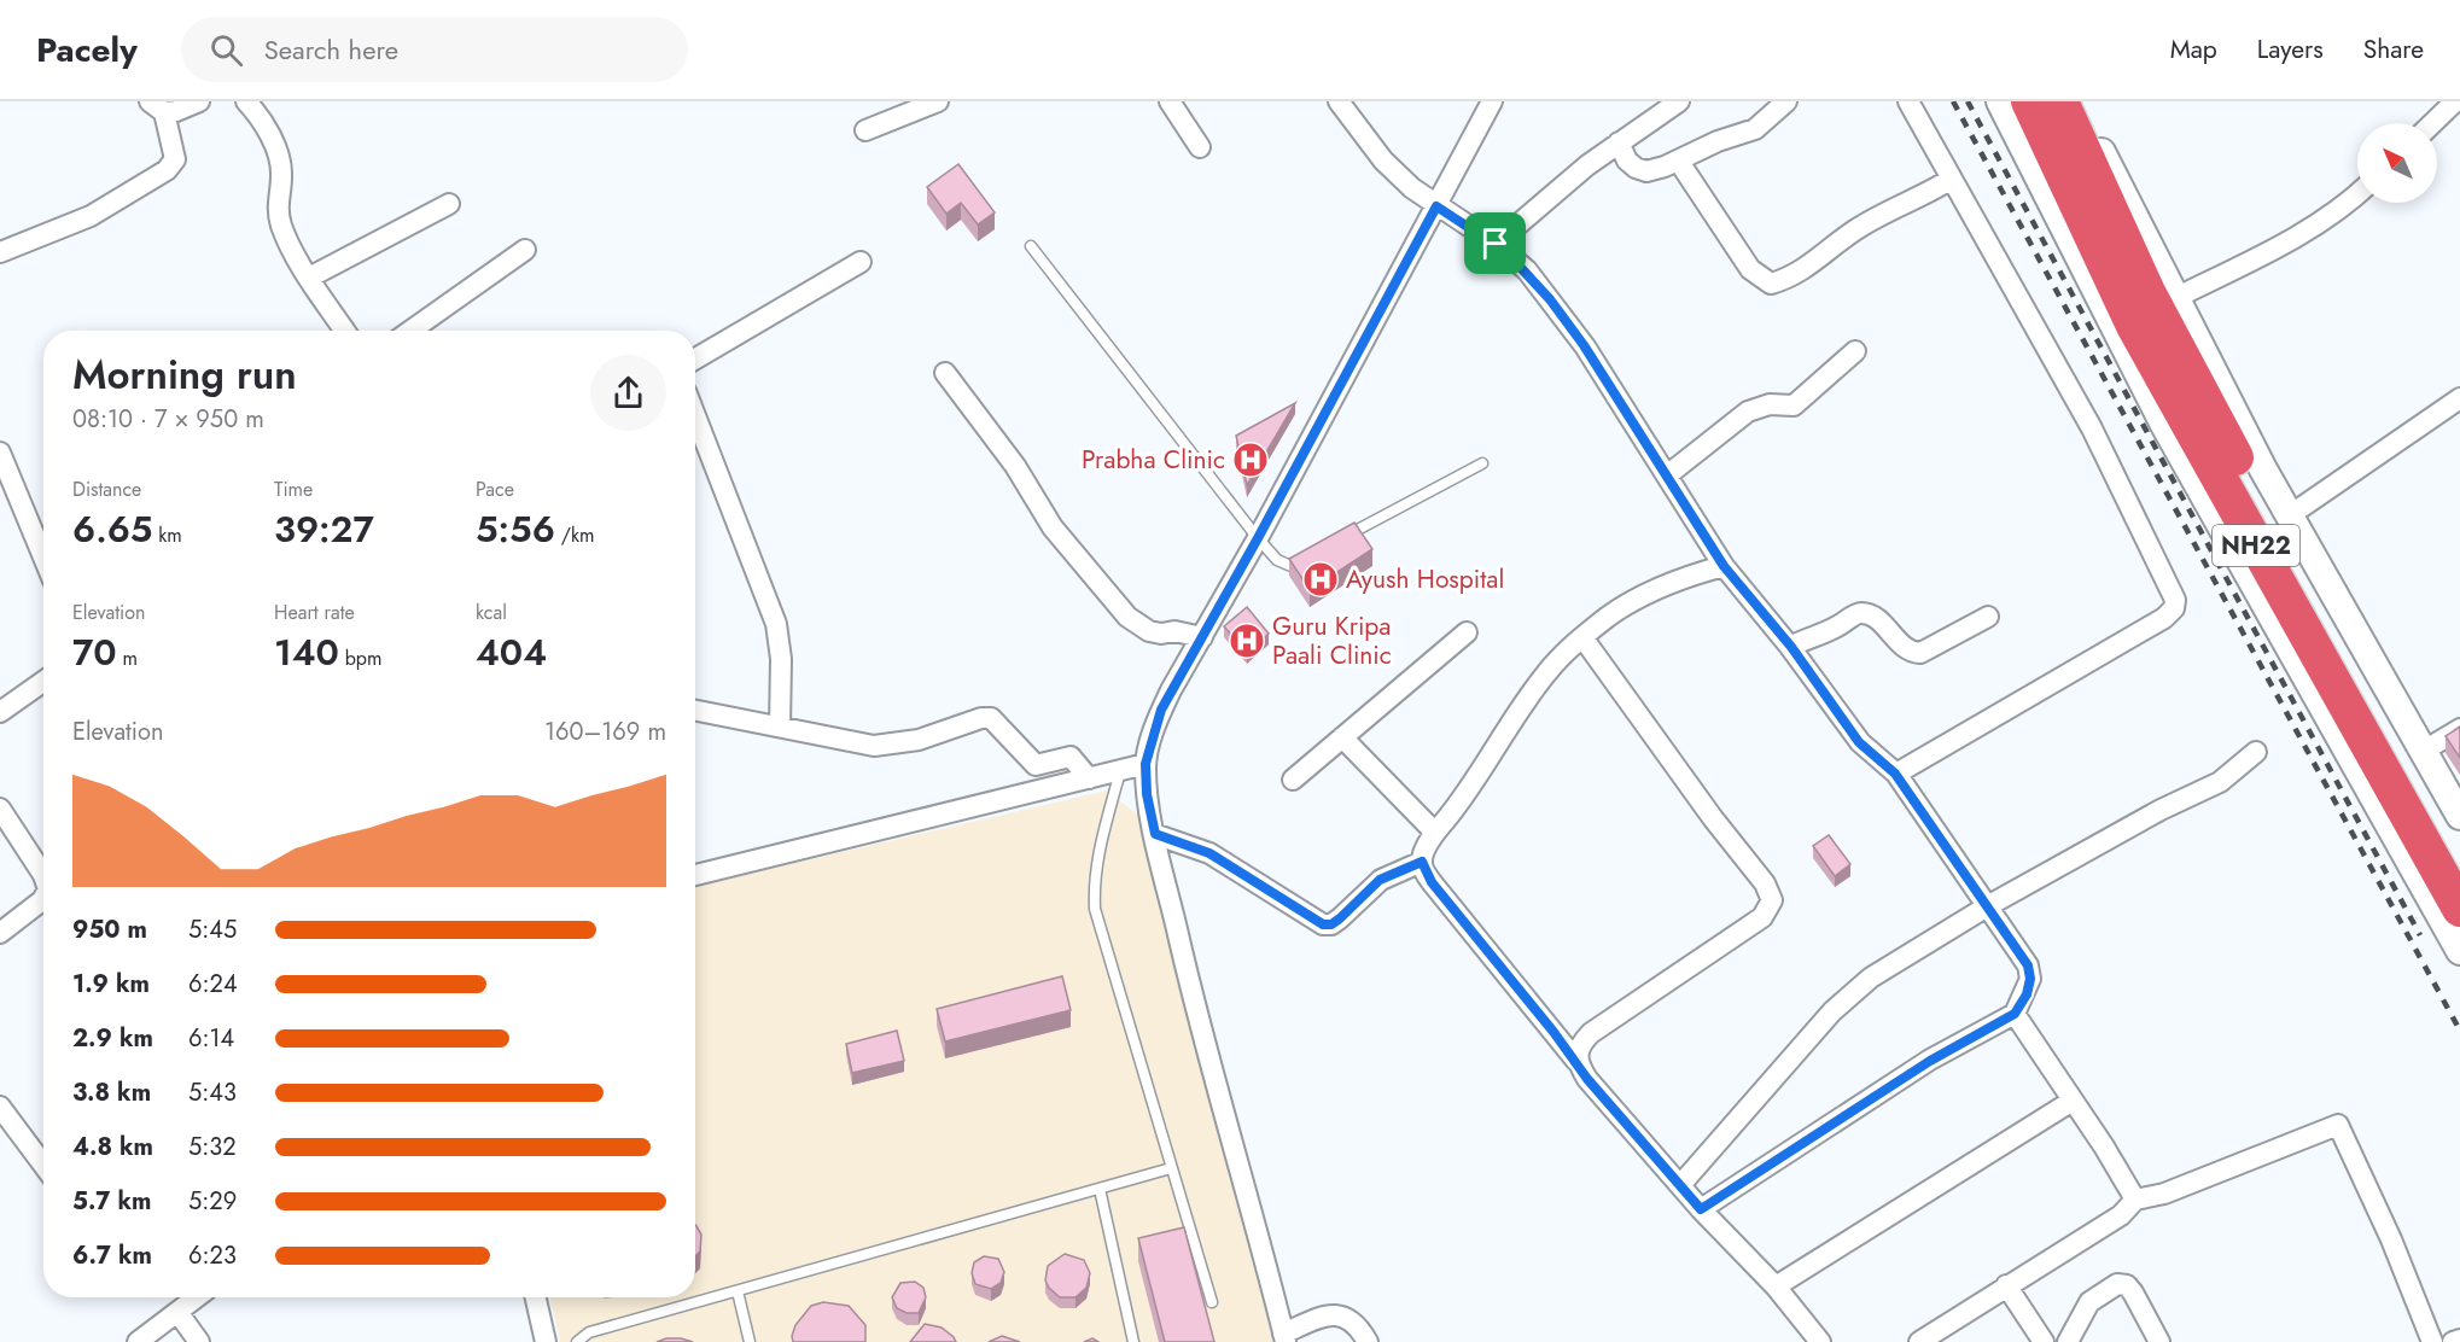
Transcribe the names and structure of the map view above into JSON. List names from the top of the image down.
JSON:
{
  "streets": {
    "highway": ["NH22"]
  },
  "places": {
    "hospital": ["Prabha Clinic", "Ayush Hospital", "Guru Kripa Paali Clinic"]
  },
  "north": "top left",
  "page": {
    "header": "Pacely",
    "search": "Search here",
    "nav": ["Map", "Layers", "Share"],
    "heading": ["Morning run", "08:10 · 7 × 950 m"],
    "stats": [
      ["Distance", "6.65 km"],
      ["Time", "39:27"],
      ["Pace", "5:56 /km"],
      ["Elevation", "70 m"],
      ["Heart rate", "140 bpm"],
      ["kcal", "404"]
    ],
    "chart": ["Elevation", "160–169 m"],
    "list": [
      {
        "name": "950 m",
        "note": "5:45"
      },
      {
        "name": "1.9 km",
        "note": "6:24"
      },
      {
        "name": "2.9 km",
        "note": "6:14"
      },
      {
        "name": "3.8 km",
        "note": "5:43"
      },
      {
        "name": "4.8 km",
        "note": "5:32"
      },
      {
        "name": "5.7 km",
        "note": "5:29"
      },
      {
        "name": "6.7 km",
        "note": "6:23"
      }
    ]
  }
}
